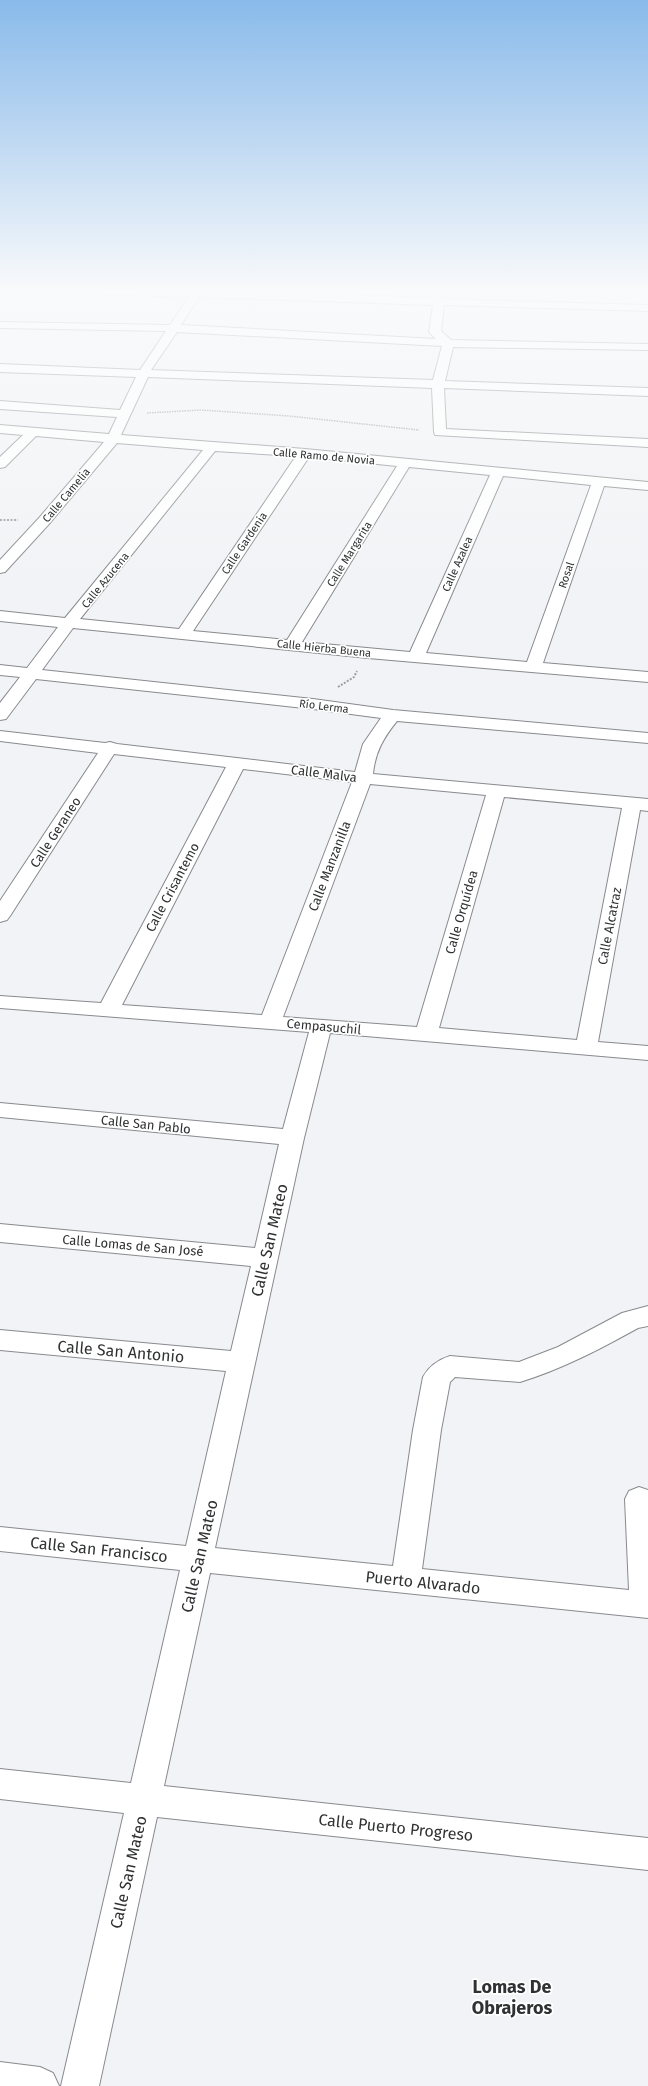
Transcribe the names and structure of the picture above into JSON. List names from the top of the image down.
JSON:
{
  "streets": {
    "street": [
      "Calle Ramo de Novia",
      "Calle Camelia",
      "Calle Gardenia",
      "Calle Margarita",
      "Calle Azalea",
      "Rosal",
      "Calle Azucena",
      "Calle Hierba Buena",
      "Río Lerma",
      "Calle Malva",
      "Calle Geraneo",
      "Calle Manzanilla",
      "Calle Crisantemo",
      "Calle Orquídea",
      "Calle Alcatraz",
      "Cempasuchil",
      "Calle San Pablo",
      "Calle San Mateo",
      "Calle Lomas de San José",
      "Calle San Antonio",
      "Calle San Francisco",
      "Puerto Alvarado",
      "Calle Puerto Progreso"
    ]
  },
  "crossings": [
    ["Calle Ramo de Novia", "Calle Camelia"],
    ["Calle Ramo de Novia", "Calle Gardenia"],
    ["Calle Ramo de Novia", "Calle Margarita"],
    ["Calle Ramo de Novia", "Calle Azalea"],
    ["Calle Ramo de Novia", "Rosal"],
    ["Calle Ramo de Novia", "Calle Azucena"],
    ["Calle Gardenia", "Calle Hierba Buena"],
    ["Calle Margarita", "Calle Hierba Buena"],
    ["Calle Azalea", "Calle Hierba Buena"],
    ["Rosal", "Calle Hierba Buena"],
    ["Calle Azucena", "Calle Hierba Buena"],
    ["Calle Azucena", "Río Lerma"],
    ["Río Lerma", "Calle Manzanilla"],
    ["Calle Malva", "Calle Geraneo"],
    ["Calle Malva", "Calle Manzanilla"],
    ["Calle Malva", "Calle Crisantemo"],
    ["Calle Malva", "Calle Orquídea"],
    ["Calle Malva", "Calle Alcatraz"],
    ["Calle Manzanilla", "Cempasuchil"],
    ["Calle Crisantemo", "Cempasuchil"],
    ["Calle Orquídea", "Cempasuchil"],
    ["Calle Alcatraz", "Cempasuchil"],
    ["Cempasuchil", "Calle San Mateo"],
    ["Calle San Pablo", "Calle San Mateo"],
    ["Calle San Mateo", "Calle Lomas de San José"],
    ["Calle San Mateo", "Calle San Antonio"],
    ["Calle San Mateo", "Calle San Francisco"],
    ["Calle San Mateo", "Puerto Alvarado"],
    ["Calle San Mateo", "Calle Puerto Progreso"],
    ["Calle San Francisco", "Puerto Alvarado"]
  ],
  "districts": ["Lomas De Obrajeros"]
}
